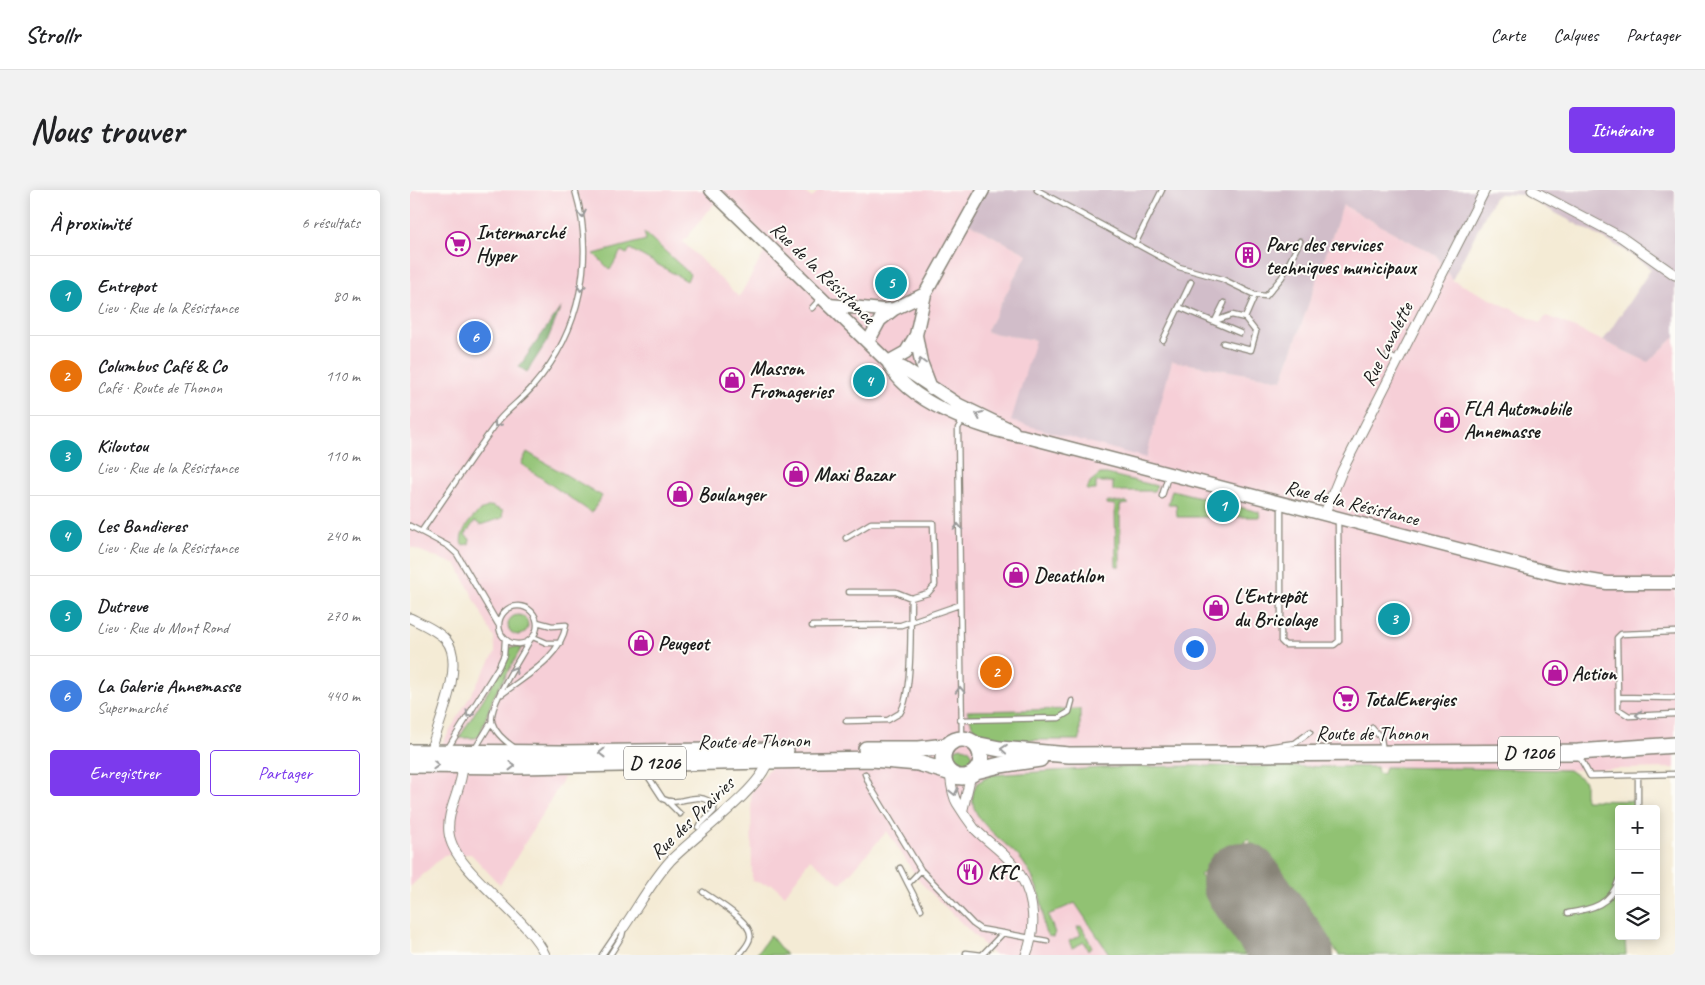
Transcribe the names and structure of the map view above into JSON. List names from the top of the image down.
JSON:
{
  "streets": {
    "main road": ["Route de Thonon", "D 1206"],
    "street": ["Rue de la Résistance", "Rue Lavalette", "Rue des Prairies"]
  },
  "crossings": [
    ["Rue de la Résistance", "Rue Lavalette"],
    ["Route de Thonon", "Rue des Prairies"]
  ],
  "places": {
    "supermarket": ["Intermarché Hyper", "TotalEnergies"],
    "building": ["Parc des services techniques municipaux"],
    "shop": [
      "Masson Fromageries",
      "FLA Automobile Annemasse",
      "Maxi Bazar",
      "Boulanger",
      "Decathlon",
      "L'Entrepôt du Bricolage",
      "Peugeot",
      "Action"
    ],
    "restaurant": ["KFC"]
  },
  "page": {
    "header": "Strollr",
    "nav": ["Carte", "Calques", "Partager"],
    "buttons": [
      "Itinéraire",
      ["Enregistrer", "Partager"]
    ],
    "title": "Nous trouver",
    "heading": ["À proximité", "6 résultats"],
    "list": [
      {
        "mark": "1",
        "name": "Entrepot",
        "note": "Lieu · Rue de la Résistance",
        "value": "80 m"
      },
      {
        "mark": "2",
        "name": "Columbus Café & Co",
        "note": "Café · Route de Thonon",
        "value": "110 m"
      },
      {
        "mark": "3",
        "name": "Kiloutou",
        "note": "Lieu · Rue de la Résistance",
        "value": "110 m"
      },
      {
        "mark": "4",
        "name": "Les Bandieres",
        "note": "Lieu · Rue de la Résistance",
        "value": "240 m"
      },
      {
        "mark": "5",
        "name": "Dutreve",
        "note": "Lieu · Rue du Mont Rond",
        "value": "270 m"
      },
      {
        "mark": "6",
        "name": "La Galerie Annemasse",
        "note": "Supermarché",
        "value": "440 m"
      }
    ],
    "pins": [
      "5",
      "6",
      "4",
      "1",
      "3",
      "2"
    ],
    "map_buttons": ["+", "−"]
  }
}
